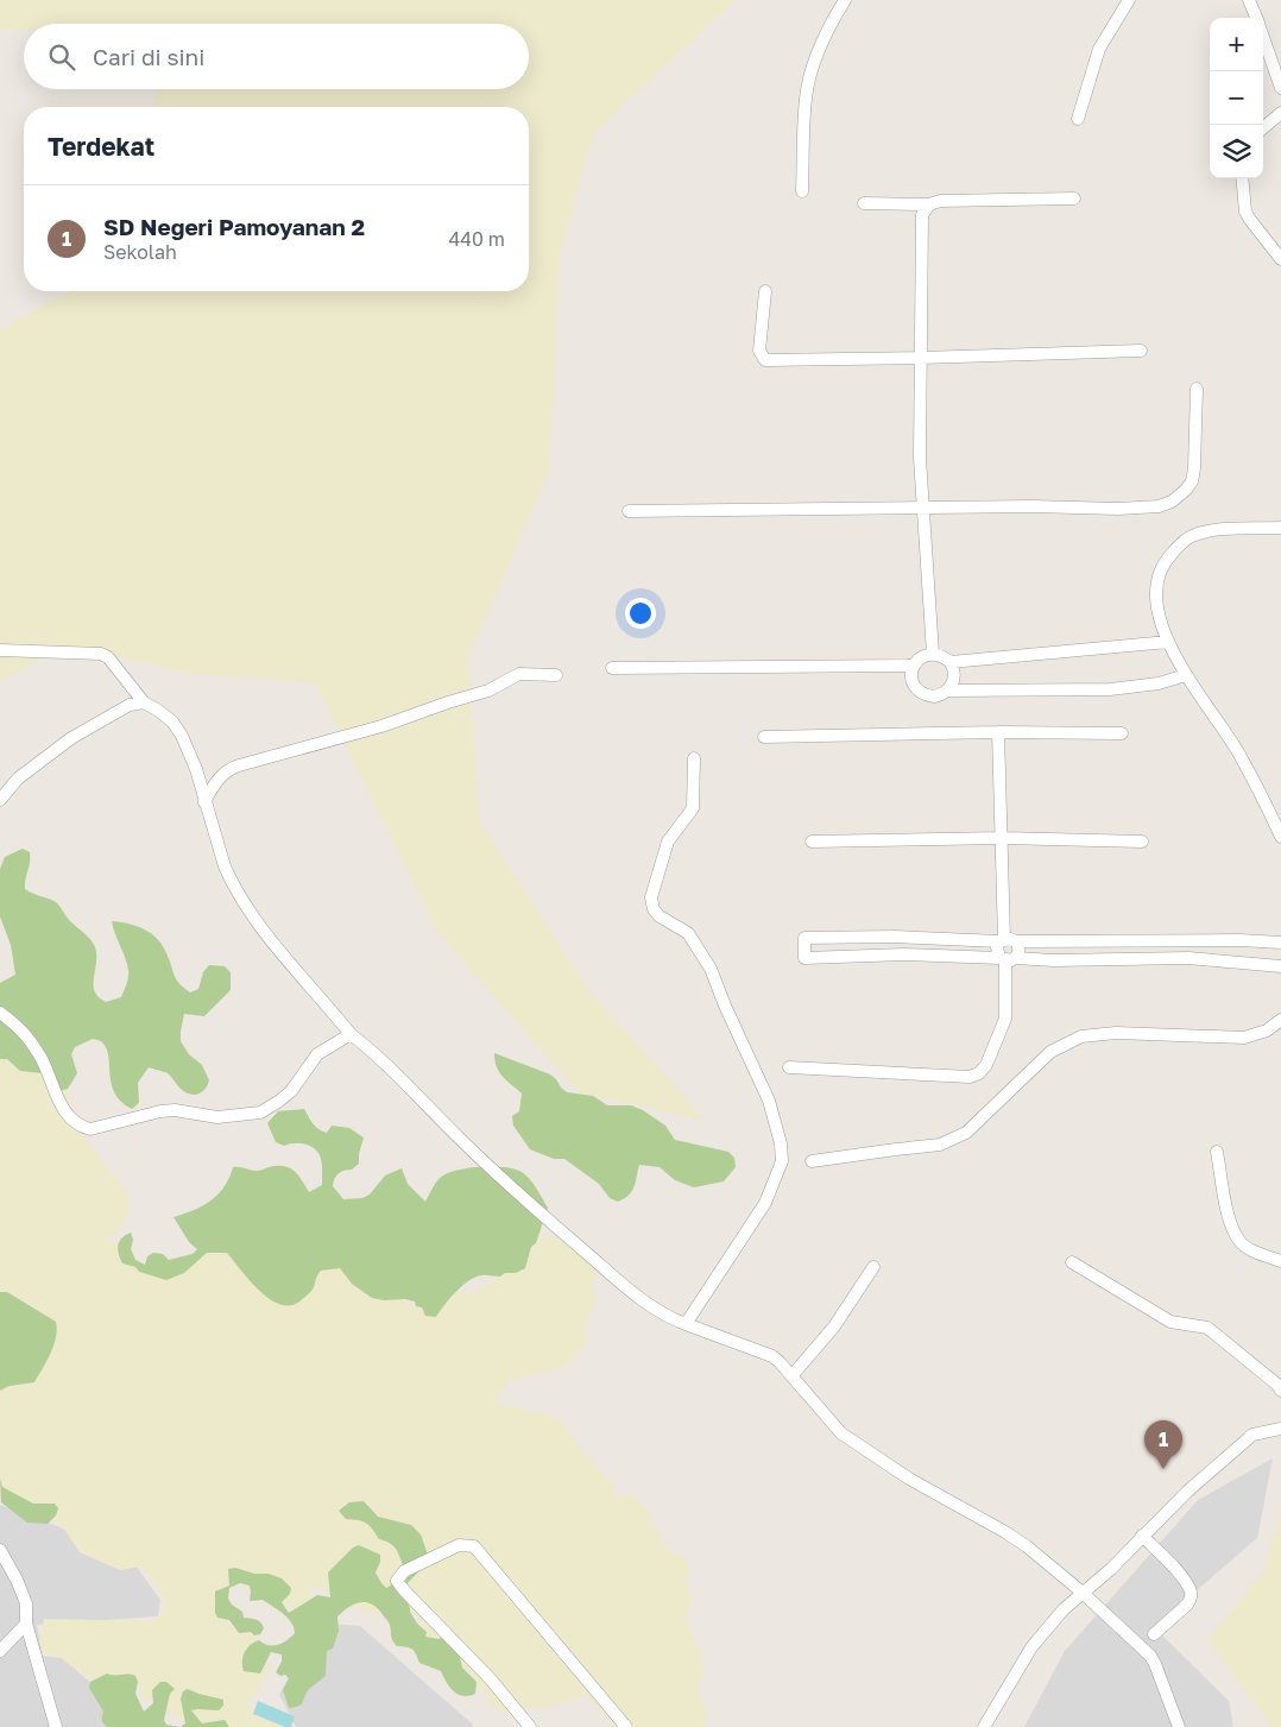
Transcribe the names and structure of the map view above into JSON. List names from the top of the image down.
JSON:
{
  "page": {
    "map_buttons": ["+", "−"],
    "search": "Cari di sini",
    "heading": "Terdekat",
    "list": [
      {
        "mark": "1",
        "name": "SD Negeri Pamoyanan 2",
        "note": "Sekolah",
        "value": "440 m"
      }
    ],
    "pins": "1"
  }
}
